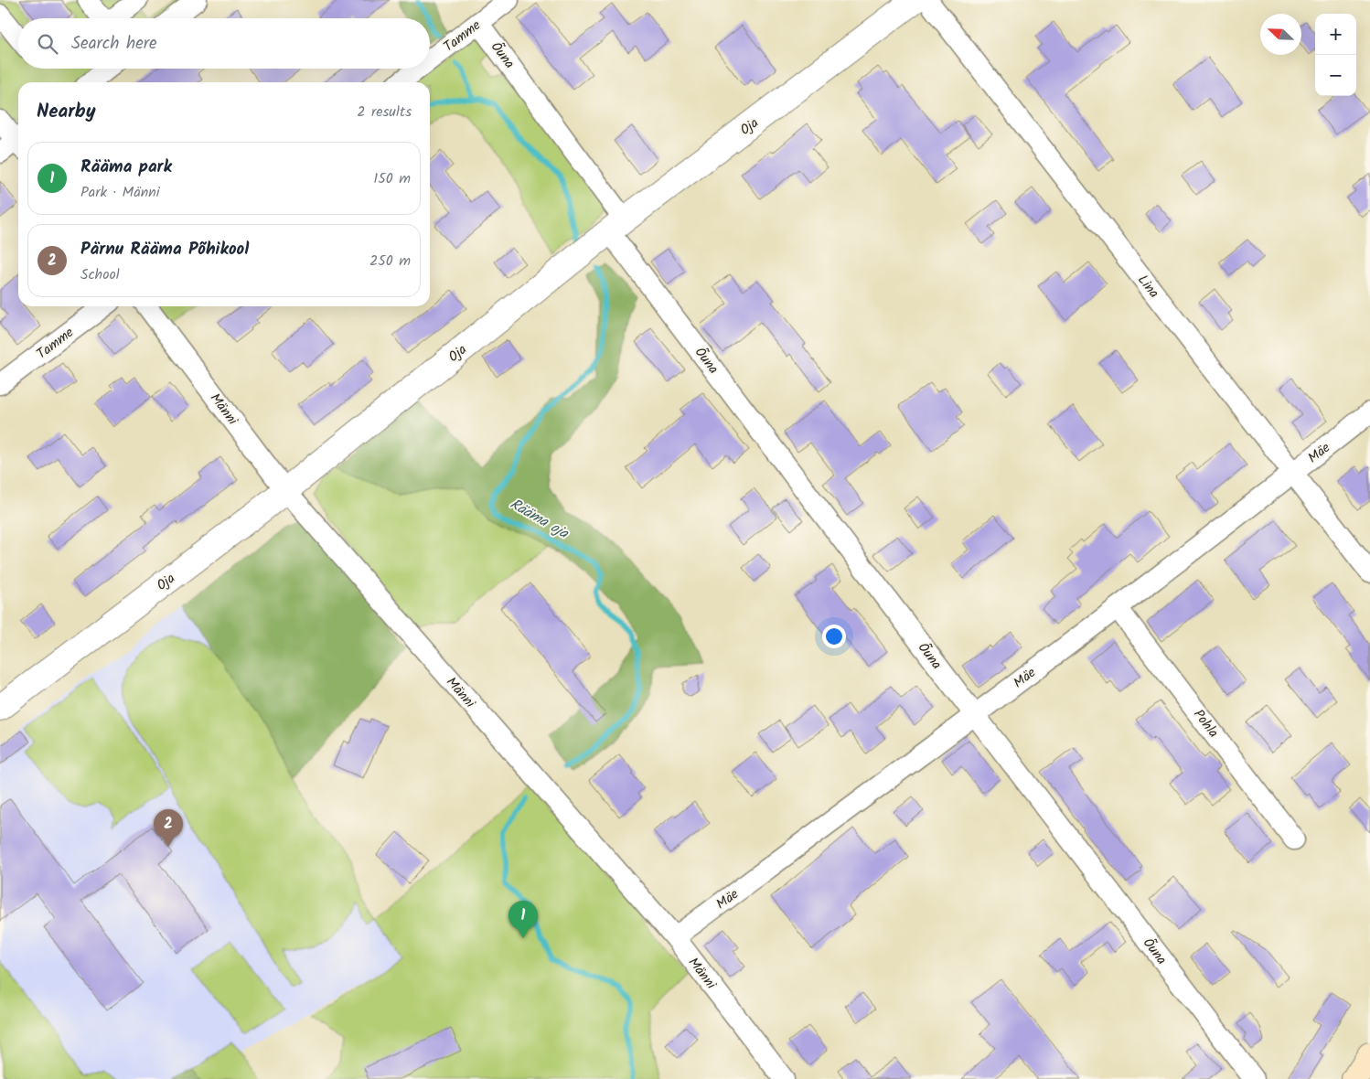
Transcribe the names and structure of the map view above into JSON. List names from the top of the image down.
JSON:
{
  "streets": {
    "street": [
      "Tamme",
      "Õuna",
      "Oja",
      "Lina",
      "Männi",
      "Mäe",
      "Pohla"
    ]
  },
  "crossings": [
    ["Tamme", "Õuna"],
    ["Õuna", "Oja"],
    ["Õuna", "Mäe"],
    ["Oja", "Männi"],
    ["Lina", "Mäe"],
    ["Männi", "Mäe"],
    ["Mäe", "Pohla"]
  ],
  "water": ["Rääma oja"],
  "north": "top left",
  "page": {
    "map_buttons": ["+", "−"],
    "search": "Search here",
    "heading": ["Nearby", "2 results"],
    "list": [
      {
        "mark": "1",
        "name": "Rääma park",
        "note": "Park · Männi",
        "value": "150 m"
      },
      {
        "mark": "2",
        "name": "Pärnu Rääma Põhikool",
        "note": "School",
        "value": "250 m"
      }
    ],
    "pins": ["2", "1"]
  }
}
